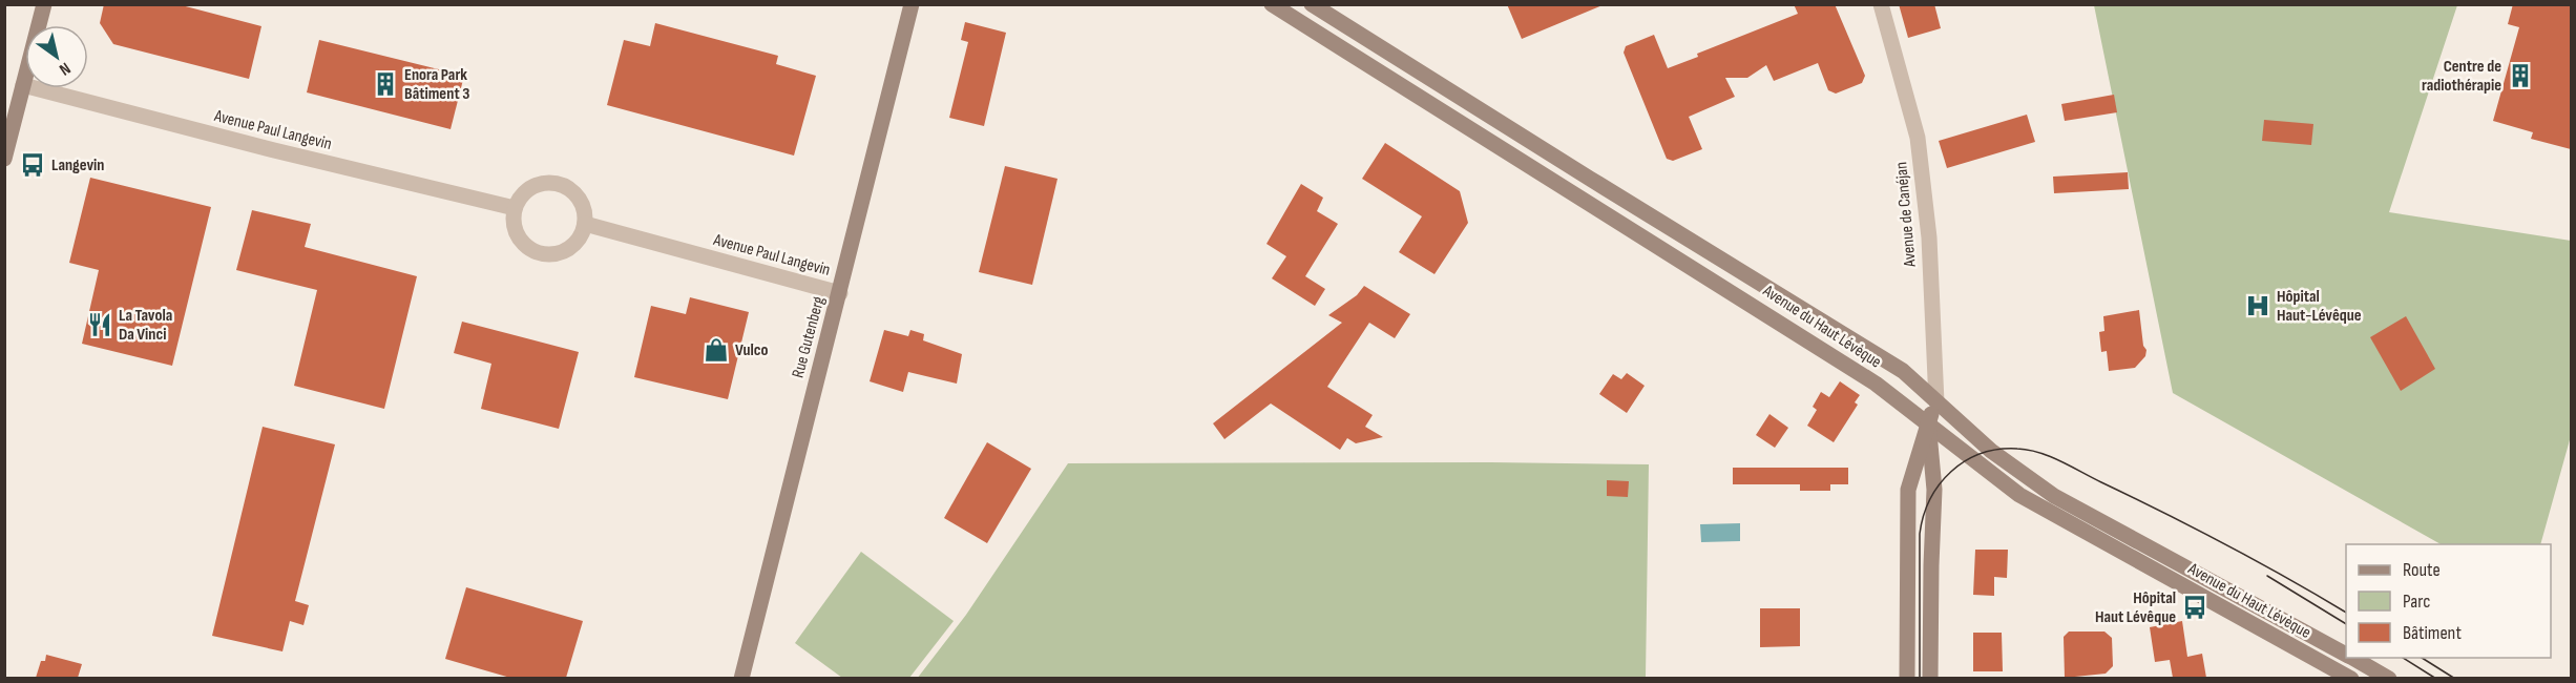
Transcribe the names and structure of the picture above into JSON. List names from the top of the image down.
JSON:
{
  "streets": {
    "main road": ["Avenue de Canéjan", "Avenue du Haut Lévèque", "Rue Gutenberg"],
    "street": ["Avenue Paul Langevin"]
  },
  "crossings": [
    ["Avenue Paul Langevin", "Rue Gutenberg"],
    ["Avenue de Canéjan", "Avenue du Haut Lévèque"]
  ],
  "places": {
    "building": ["Centre de radiothérapie", "Enora Park Bâtiment 3"],
    "bus stop": ["Langevin", "Hôpital Haut Lévêque"],
    "hospital": ["Hôpital Haut-Lévêque"],
    "restaurant": ["La Tavola Da Vinci"],
    "shop": ["Vulco"]
  },
  "legend": ["Route", "Parc", "Bâtiment"],
  "north": "bottom right"
}
